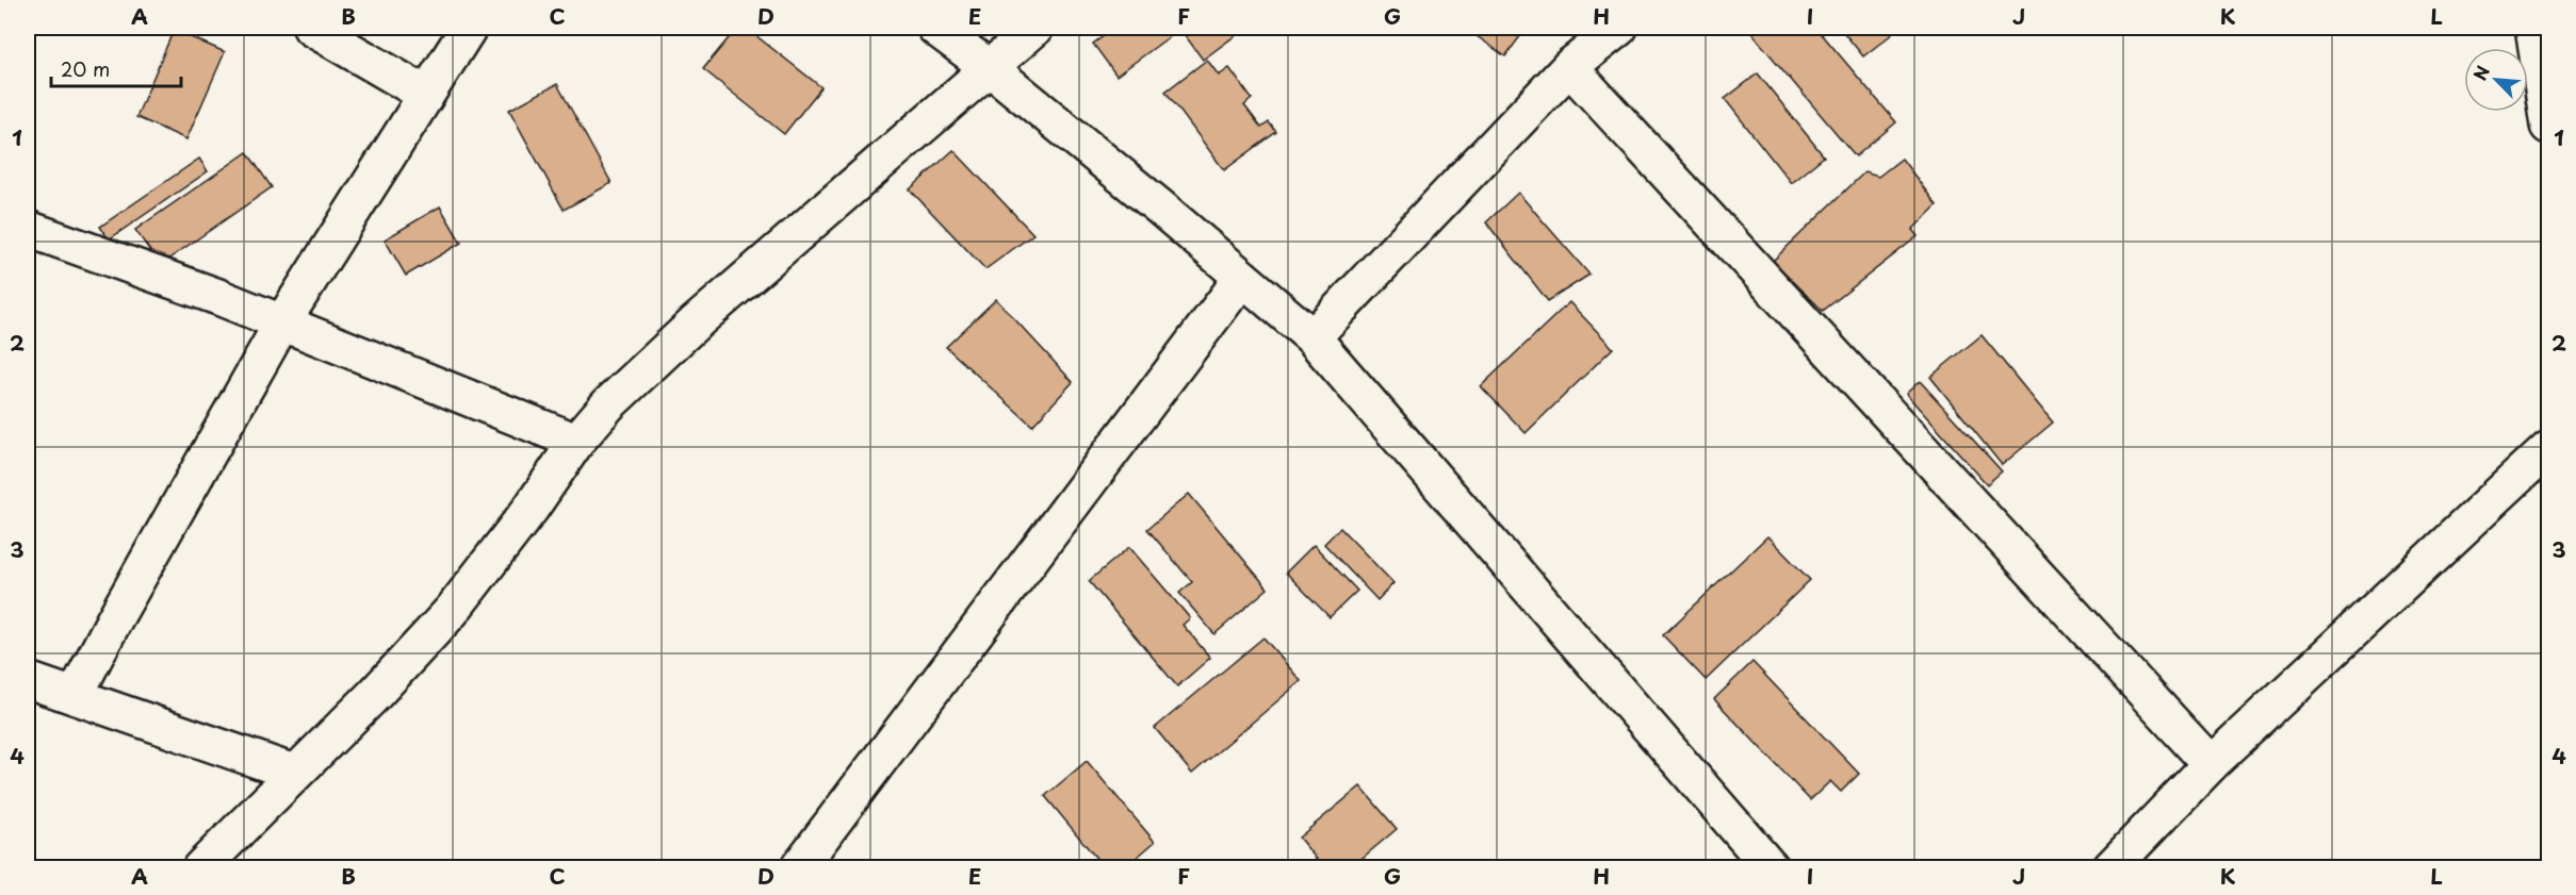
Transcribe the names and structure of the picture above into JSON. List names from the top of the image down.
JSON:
{
  "scale_bar": "20 m",
  "north": "top left",
  "grid": {
    "columns": [
      "A",
      "B",
      "C",
      "D",
      "E",
      "F",
      "G",
      "H",
      "I",
      "J",
      "K",
      "L"
    ],
    "rows": [
      "1",
      "2",
      "3",
      "4"
    ]
  }
}
